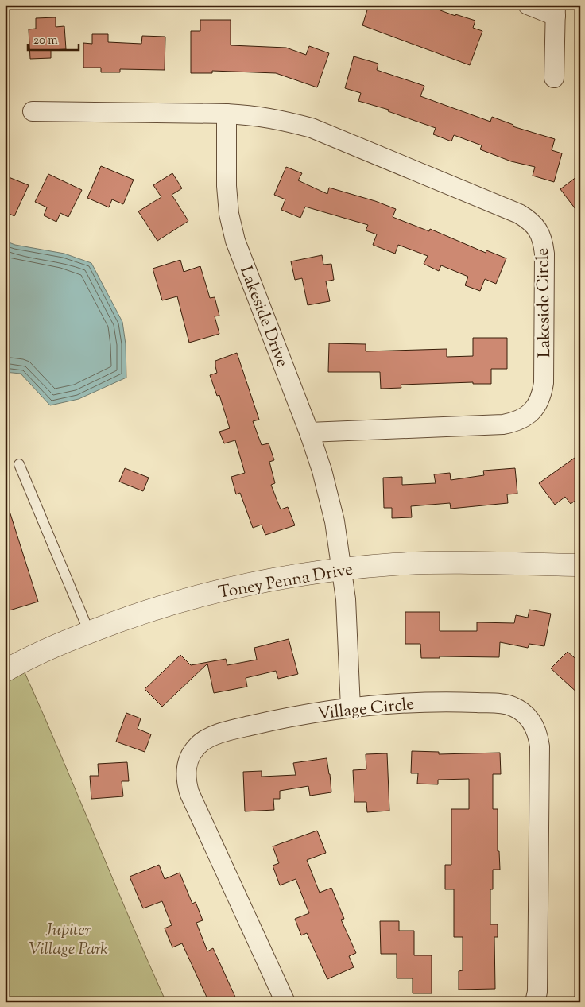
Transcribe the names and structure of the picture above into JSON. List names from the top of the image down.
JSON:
{
  "streets": {
    "street": [
      "Lakeside Circle",
      "Lakeside Drive",
      "Toney Penna Drive",
      "Village Circle"
    ]
  },
  "crossings": [
    ["Lakeside Circle", "Lakeside Drive"],
    ["Lakeside Drive", "Toney Penna Drive"],
    ["Lakeside Drive", "Village Circle"]
  ],
  "parks": ["Jupiter Village Park"],
  "scale_bar": "20 m"
}
